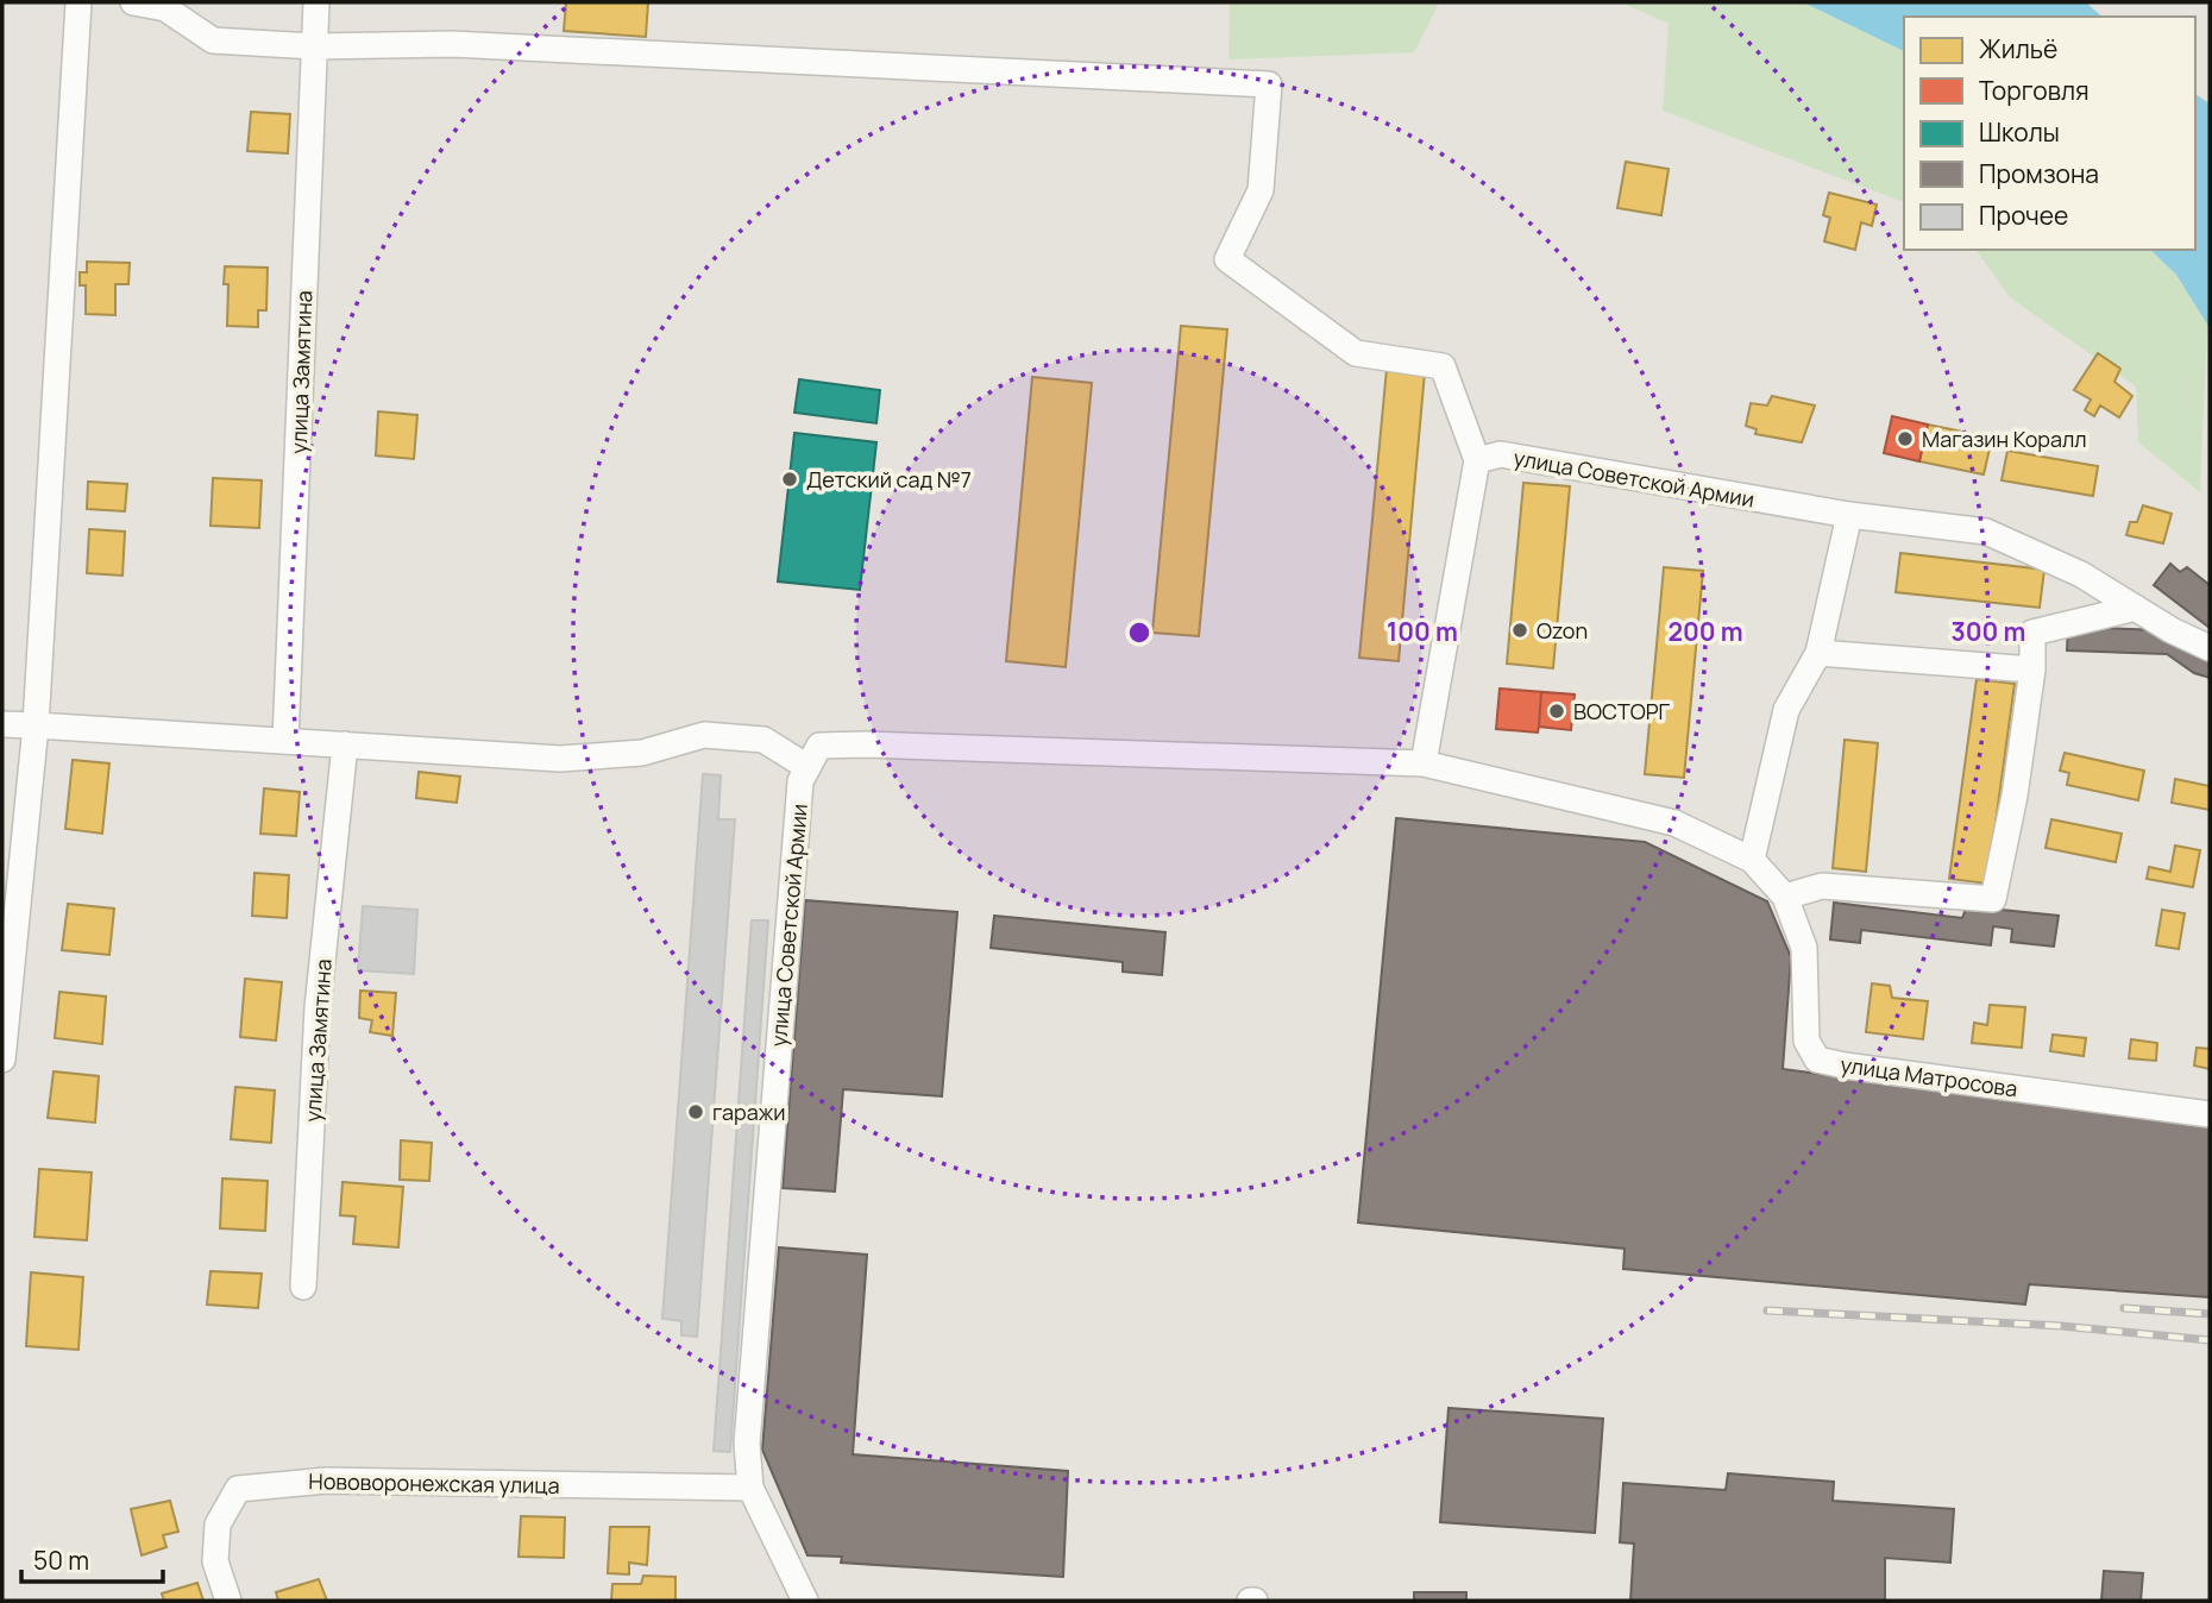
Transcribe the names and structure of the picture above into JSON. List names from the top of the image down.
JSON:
{
  "streets": {
    "street": [
      "улица Замятина",
      "улица Советской Армии",
      "улица Матросова",
      "Нововоронежская улица"
    ]
  },
  "crossings": [
    ["улица Советской Армии", "Нововоронежская улица"]
  ],
  "places": [
    "Магазин Коралл",
    "Детский сад №7",
    "Ozon",
    "ВОСТОРГ",
    "гаражи"
  ],
  "legend": [
    "Жильё",
    "Торговля",
    "Школы",
    "Промзона",
    "Прочее"
  ],
  "scale_bar": "50 m",
  "rings": ["100 m", "200 m", "300 m"]
}
